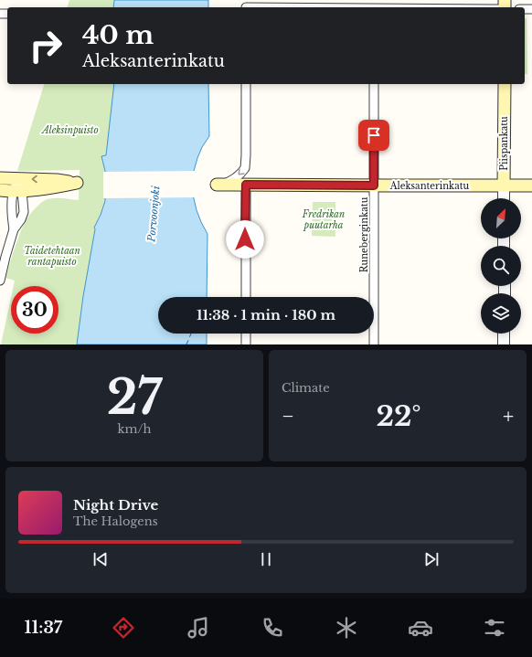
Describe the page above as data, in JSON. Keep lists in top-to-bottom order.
{
  "streets": {
    "main road": ["Piispankatu", "Aleksanterinkatu"],
    "street": ["Runeberginkatu"]
  },
  "crossings": [
    ["Piispankatu", "Aleksanterinkatu"],
    ["Aleksanterinkatu", "Runeberginkatu"]
  ],
  "water": ["Porvoonjoki"],
  "parks": ["Aleksinpuisto", "Fredrikan puutarha", "Taidetehtaan rantapuisto"],
  "north": "top right",
  "page": {
    "turn": ["40 m", "Aleksanterinkatu"],
    "limit": "30",
    "trip": "11:38 · 1 min · 180 m",
    "tile": [
      ["27", "km/h"],
      "Climate"
    ],
    "heat": ["−", "22°", "+"],
    "song": ["Night Drive", "The Halogens"],
    "tabs": "11:37"
  }
}
